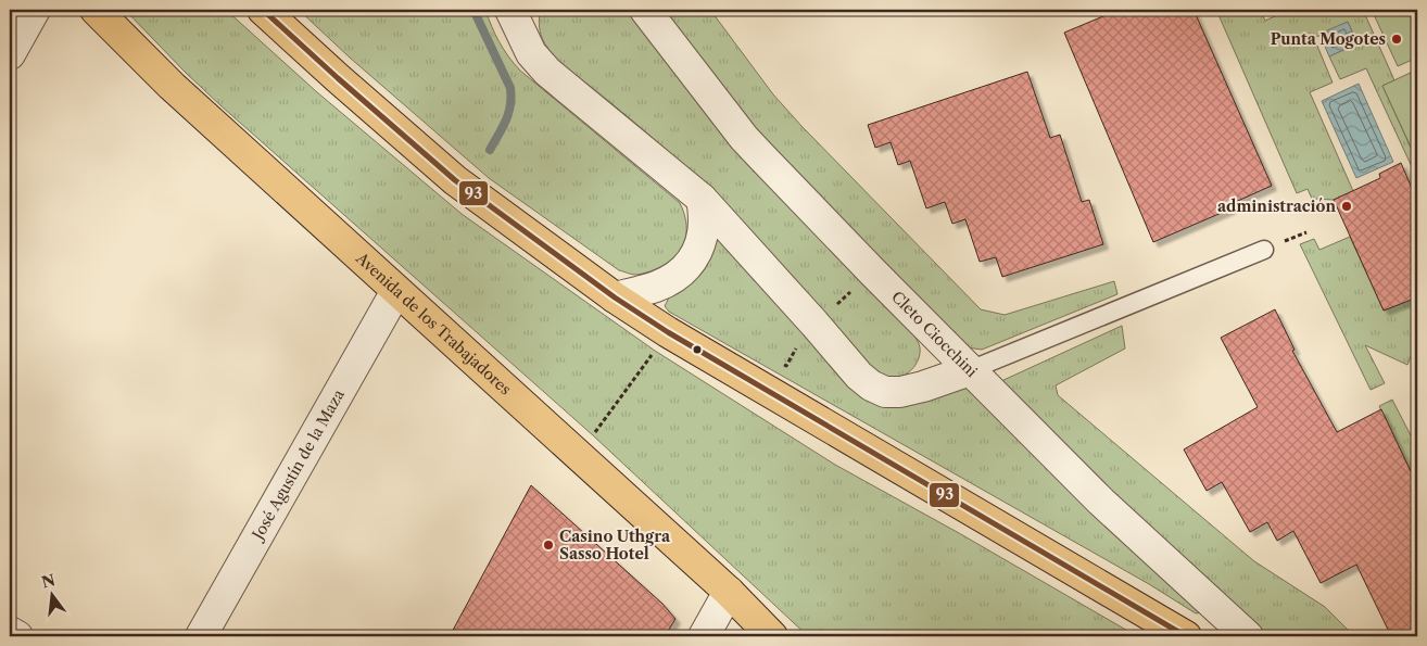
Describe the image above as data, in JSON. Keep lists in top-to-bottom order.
{
  "streets": {
    "main road": ["Avenida de los Trabajadores"],
    "street": ["Cleto Ciocchini", "José Agustín de la Maza"]
  },
  "crossings": [
    ["Avenida de los Trabajadores", "José Agustín de la Maza"]
  ],
  "places": ["Punta Mogotes", "administración", "Casino Uthgra Sasso Hotel"],
  "lines": ["transit line 93"],
  "north": "top"
}
